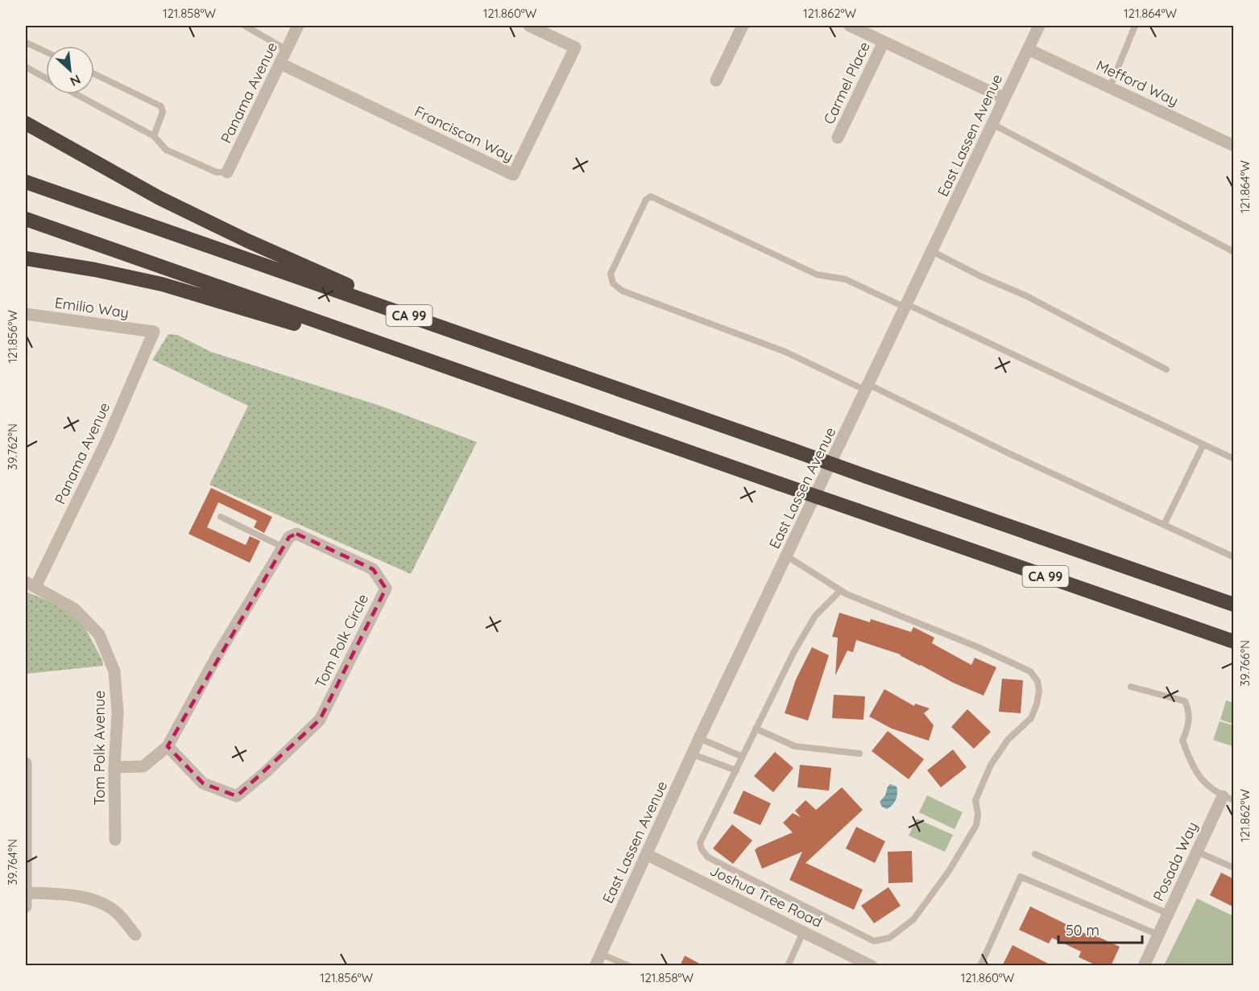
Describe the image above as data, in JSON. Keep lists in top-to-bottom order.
{
  "streets": {
    "highway": ["CA 99"],
    "street": [
      "Carmel Place",
      "Mefford Way",
      "Panama Avenue",
      "Franciscan Way",
      "East Lassen Avenue",
      "Emilio Way",
      "Tom Polk Circle",
      "Tom Polk Avenue",
      "Posada Way",
      "Joshua Tree Road"
    ]
  },
  "crossings": [
    ["Mefford Way", "East Lassen Avenue"],
    ["Panama Avenue", "Franciscan Way"],
    ["Panama Avenue", "Emilio Way"],
    ["Panama Avenue", "Tom Polk Avenue"],
    ["East Lassen Avenue", "Joshua Tree Road"],
    ["Tom Polk Circle", "Tom Polk Avenue"]
  ],
  "scale_bar": "50 m",
  "north": "bottom right",
  "coordinates": [
    "121.858°W",
    "121.860°W",
    "121.862°W",
    "121.864°W",
    "121.856°W",
    "39.762°N",
    "39.766°N",
    "39.764°N"
  ]
}
